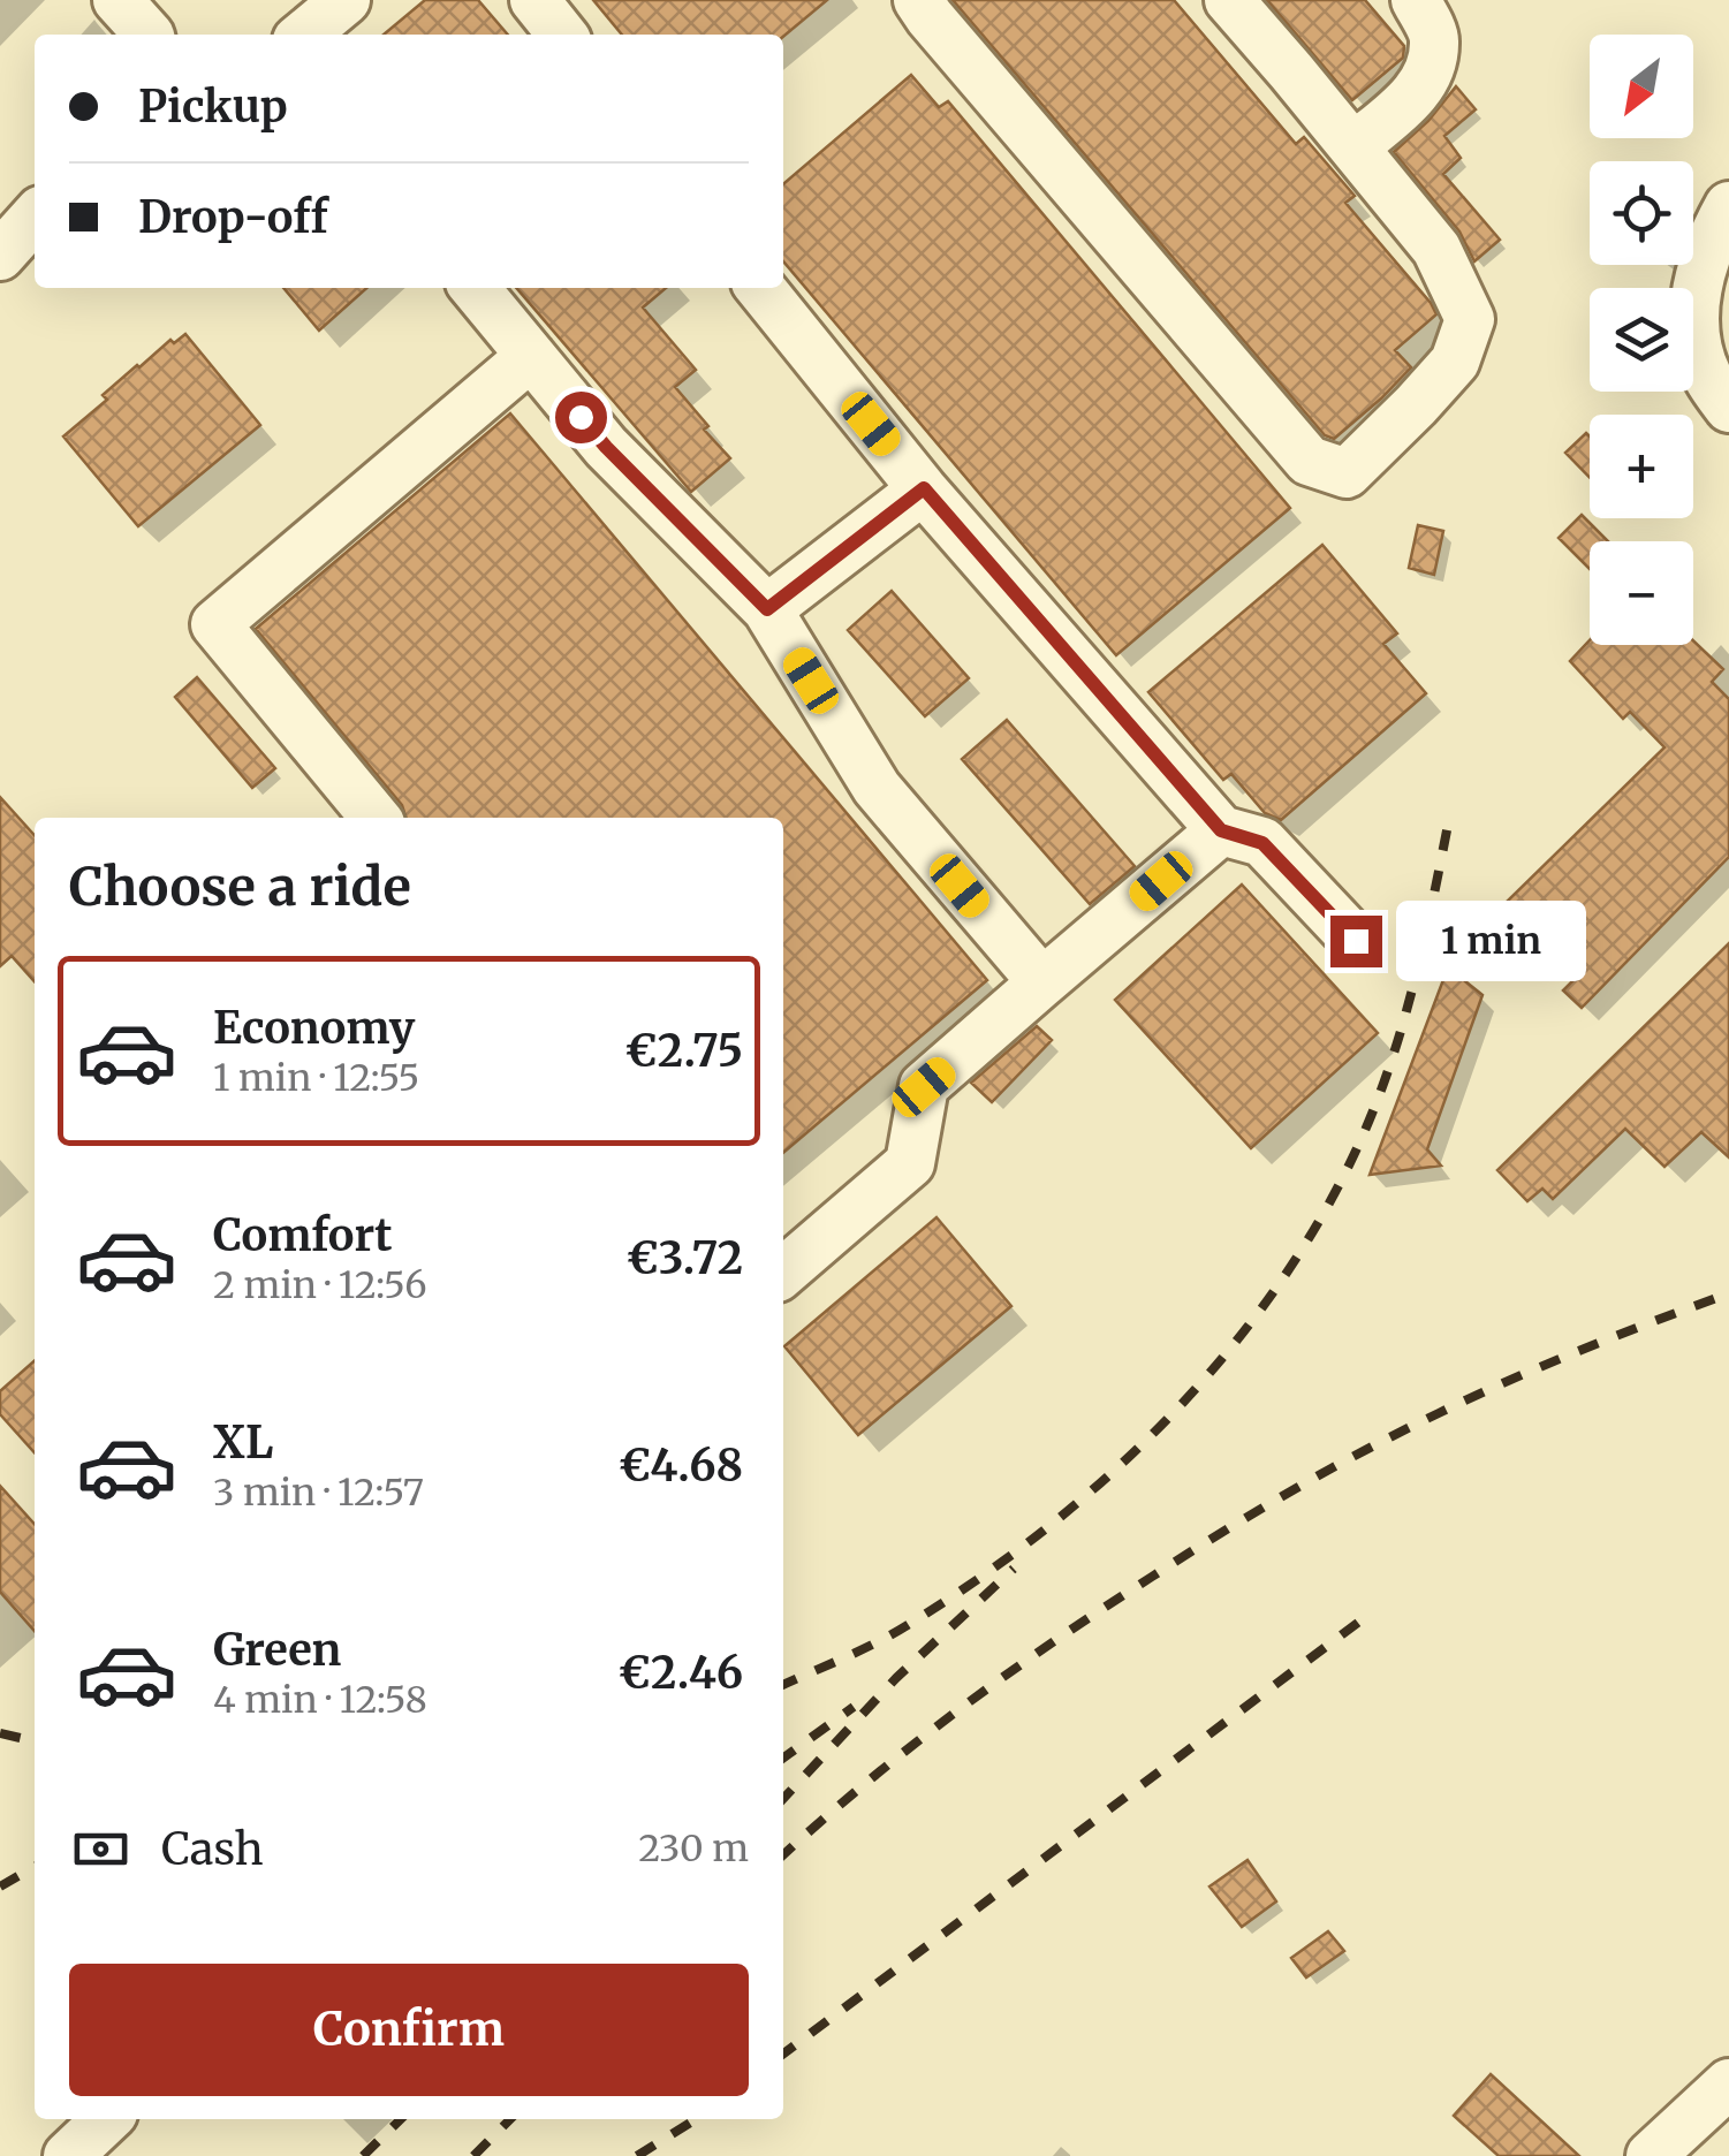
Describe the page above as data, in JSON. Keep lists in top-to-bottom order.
{
  "north": "bottom left",
  "page": {
    "map_buttons": ["+", "−"],
    "banner": ["Pickup", "Drop-off"],
    "heading": "Choose a ride",
    "bubble": "1 min",
    "list": [
      {
        "name": "Economy",
        "note": "1 min · 12:55",
        "value": "€2.75"
      },
      {
        "name": "Comfort",
        "note": "2 min · 12:56",
        "value": "€3.72"
      },
      {
        "name": "XL",
        "note": "3 min · 12:57",
        "value": "€4.68"
      },
      {
        "name": "Green",
        "note": "4 min · 12:58",
        "value": "€2.46"
      }
    ],
    "pay": ["Cash", "230 m"],
    "buttons": "Confirm"
  }
}
